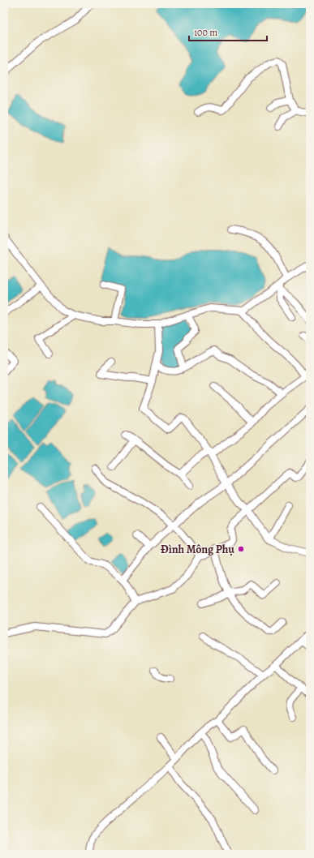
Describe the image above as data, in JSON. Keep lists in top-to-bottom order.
{
  "places": ["Đình Mông Phụ"],
  "scale_bar": "100 m"
}
